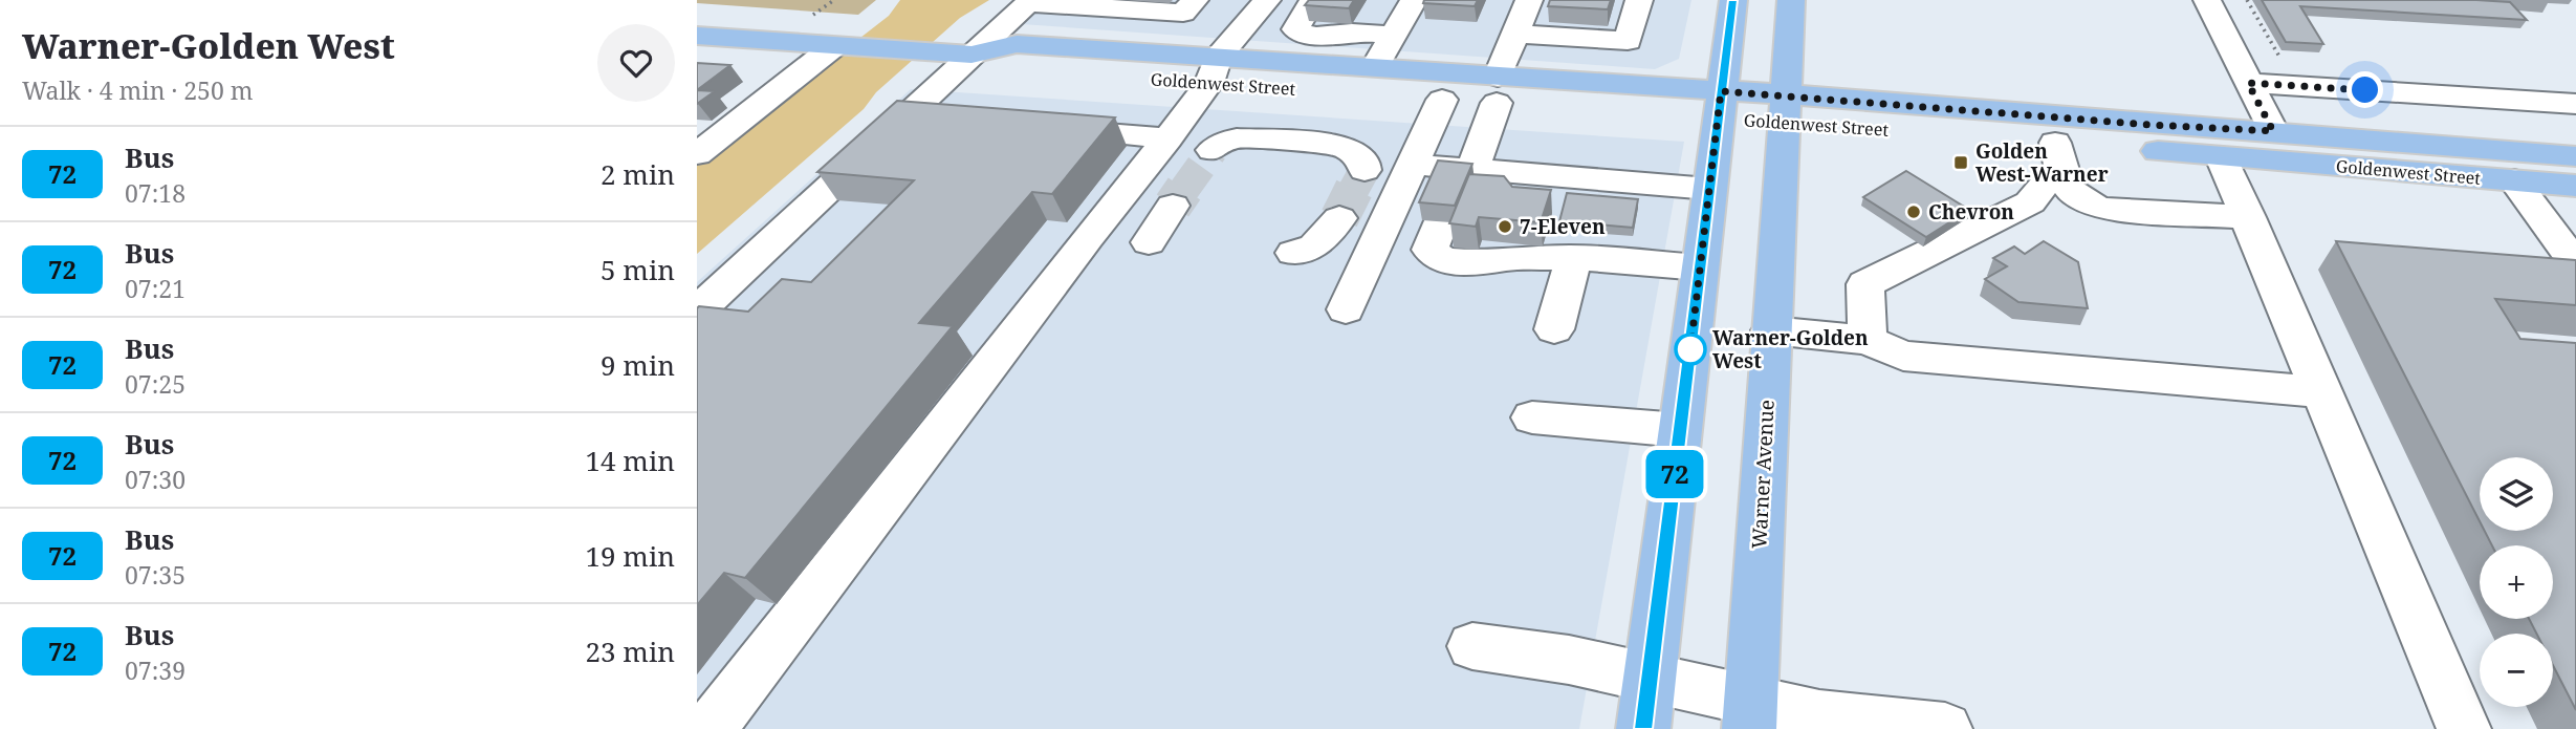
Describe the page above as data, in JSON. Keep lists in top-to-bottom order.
{
  "streets": {
    "main road": ["Goldenwest Street", "Warner Avenue"]
  },
  "crossings": [
    ["Goldenwest Street", "Warner Avenue"]
  ],
  "places": {
    "transit": ["Golden West-Warner"],
    "other": ["Chevron", "7-Eleven", "Warner-Golden West"]
  },
  "lines": ["bus line 72"],
  "page": {
    "heading": ["Warner-Golden West", "Walk · 4 min · 250 m"],
    "on_map": "72",
    "list": [
      {
        "mark": "72",
        "name": "Bus",
        "note": "07:18",
        "value": "2 min"
      },
      {
        "mark": "72",
        "name": "Bus",
        "note": "07:21",
        "value": "5 min"
      },
      {
        "mark": "72",
        "name": "Bus",
        "note": "07:25",
        "value": "9 min"
      },
      {
        "mark": "72",
        "name": "Bus",
        "note": "07:30",
        "value": "14 min"
      },
      {
        "mark": "72",
        "name": "Bus",
        "note": "07:35",
        "value": "19 min"
      },
      {
        "mark": "72",
        "name": "Bus",
        "note": "07:39",
        "value": "23 min"
      }
    ],
    "map_buttons": ["+", "−"]
  }
}
